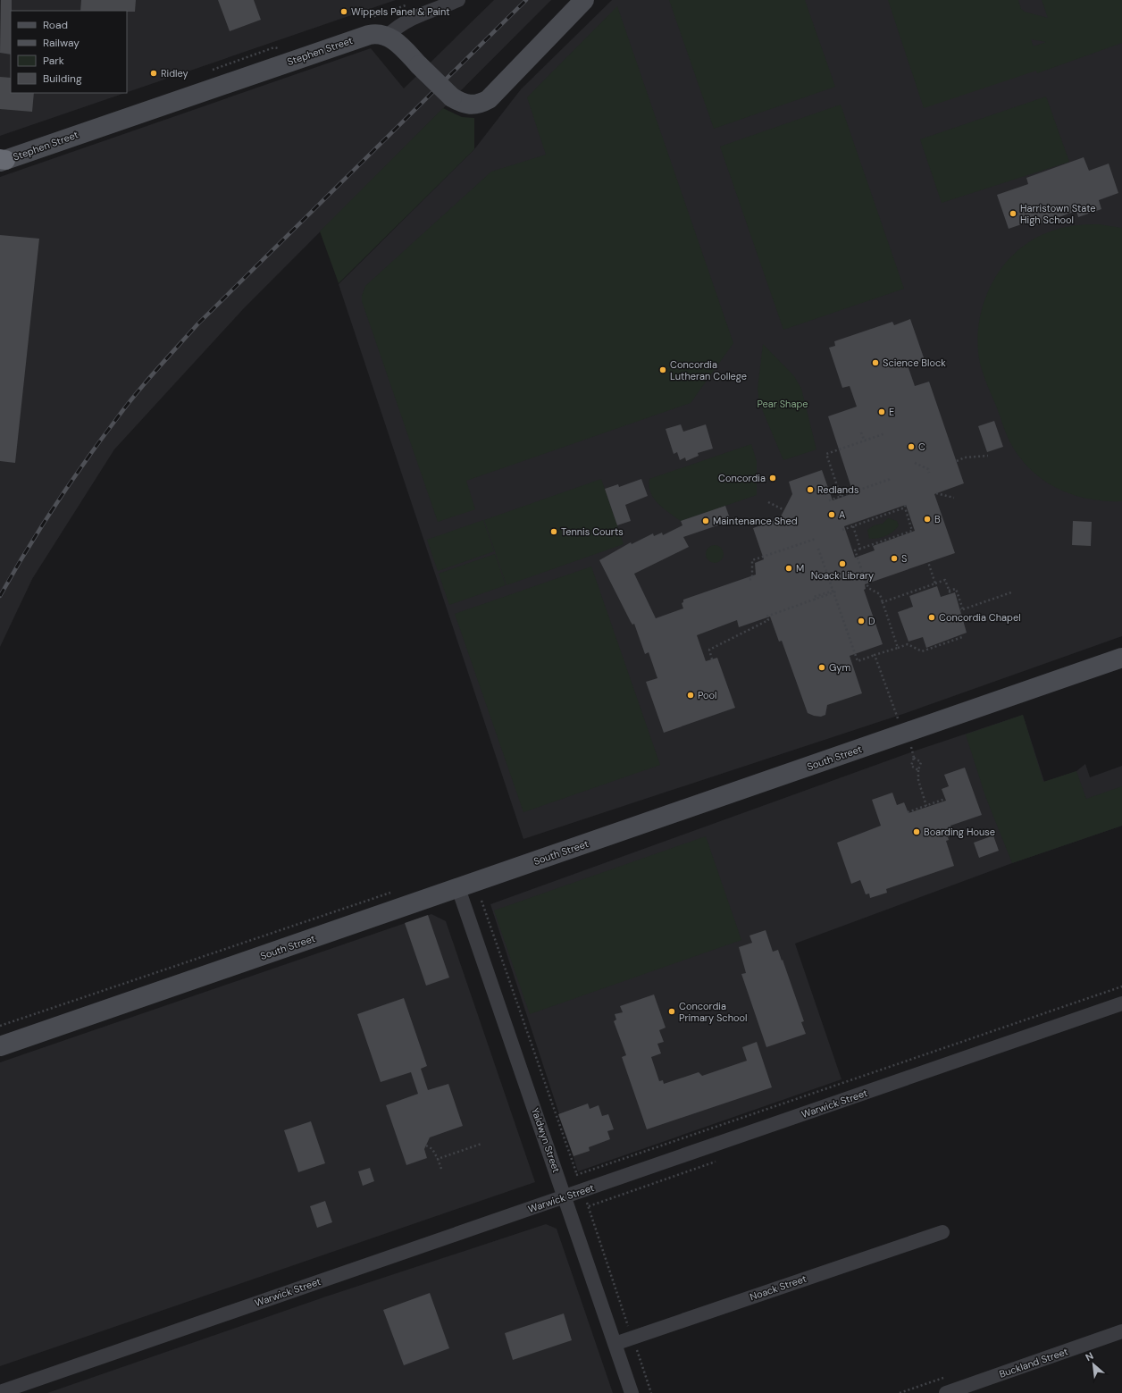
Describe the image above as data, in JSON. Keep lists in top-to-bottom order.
{
  "streets": {
    "street": [
      "Stephen Street",
      "South Street",
      "Warwick Street",
      "Yaldwyn Street",
      "Noack Street",
      "Buckland Street"
    ]
  },
  "crossings": [
    ["South Street", "Yaldwyn Street"],
    ["Warwick Street", "Yaldwyn Street"],
    ["Yaldwyn Street", "Noack Street"]
  ],
  "parks": ["Pear Shape"],
  "places": [
    "Wippels Panel & Paint",
    "Ridley",
    "Harristown State High School",
    "Science Block",
    "Concordia Lutheran College",
    "E",
    "C",
    "Concordia",
    "Redlands",
    "A",
    "B",
    "Maintenance Shed",
    "Tennis Courts",
    "S",
    "Noack Library",
    "M",
    "Concordia Chapel",
    "D",
    "Gym",
    "Pool",
    "Boarding House",
    "Concordia Primary School"
  ],
  "legend": [
    "Road",
    "Railway",
    "Park",
    "Building"
  ],
  "north": "top left"
}
